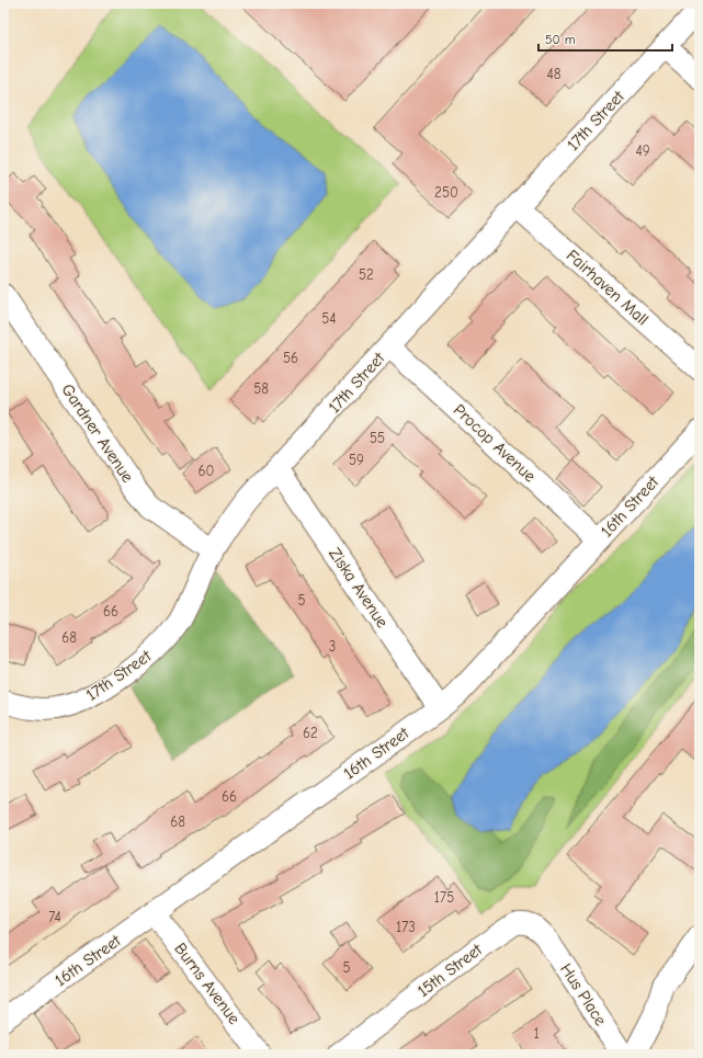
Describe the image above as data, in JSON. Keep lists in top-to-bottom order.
{
  "streets": {
    "street": [
      "17th Street",
      "Fairhaven Mall",
      "Gardner Avenue",
      "Procop Avenue",
      "16th Street",
      "Ziska Avenue",
      "15th Street",
      "Burns Avenue",
      "Hus Place"
    ]
  },
  "crossings": [
    ["17th Street", "Fairhaven Mall"],
    ["17th Street", "Gardner Avenue"],
    ["17th Street", "Procop Avenue"],
    ["17th Street", "Ziska Avenue"],
    ["Procop Avenue", "16th Street"],
    ["16th Street", "Ziska Avenue"],
    ["16th Street", "Burns Avenue"],
    ["15th Street", "Hus Place"]
  ],
  "house_numbers": [
    "48",
    "49",
    "250",
    "52",
    "54",
    "56",
    "58",
    "55",
    "59",
    "60",
    "5",
    "66",
    "68",
    "3",
    "62",
    "66",
    "68",
    "175",
    "74",
    "173",
    "5",
    "1"
  ],
  "scale_bar": "50 m"
}
